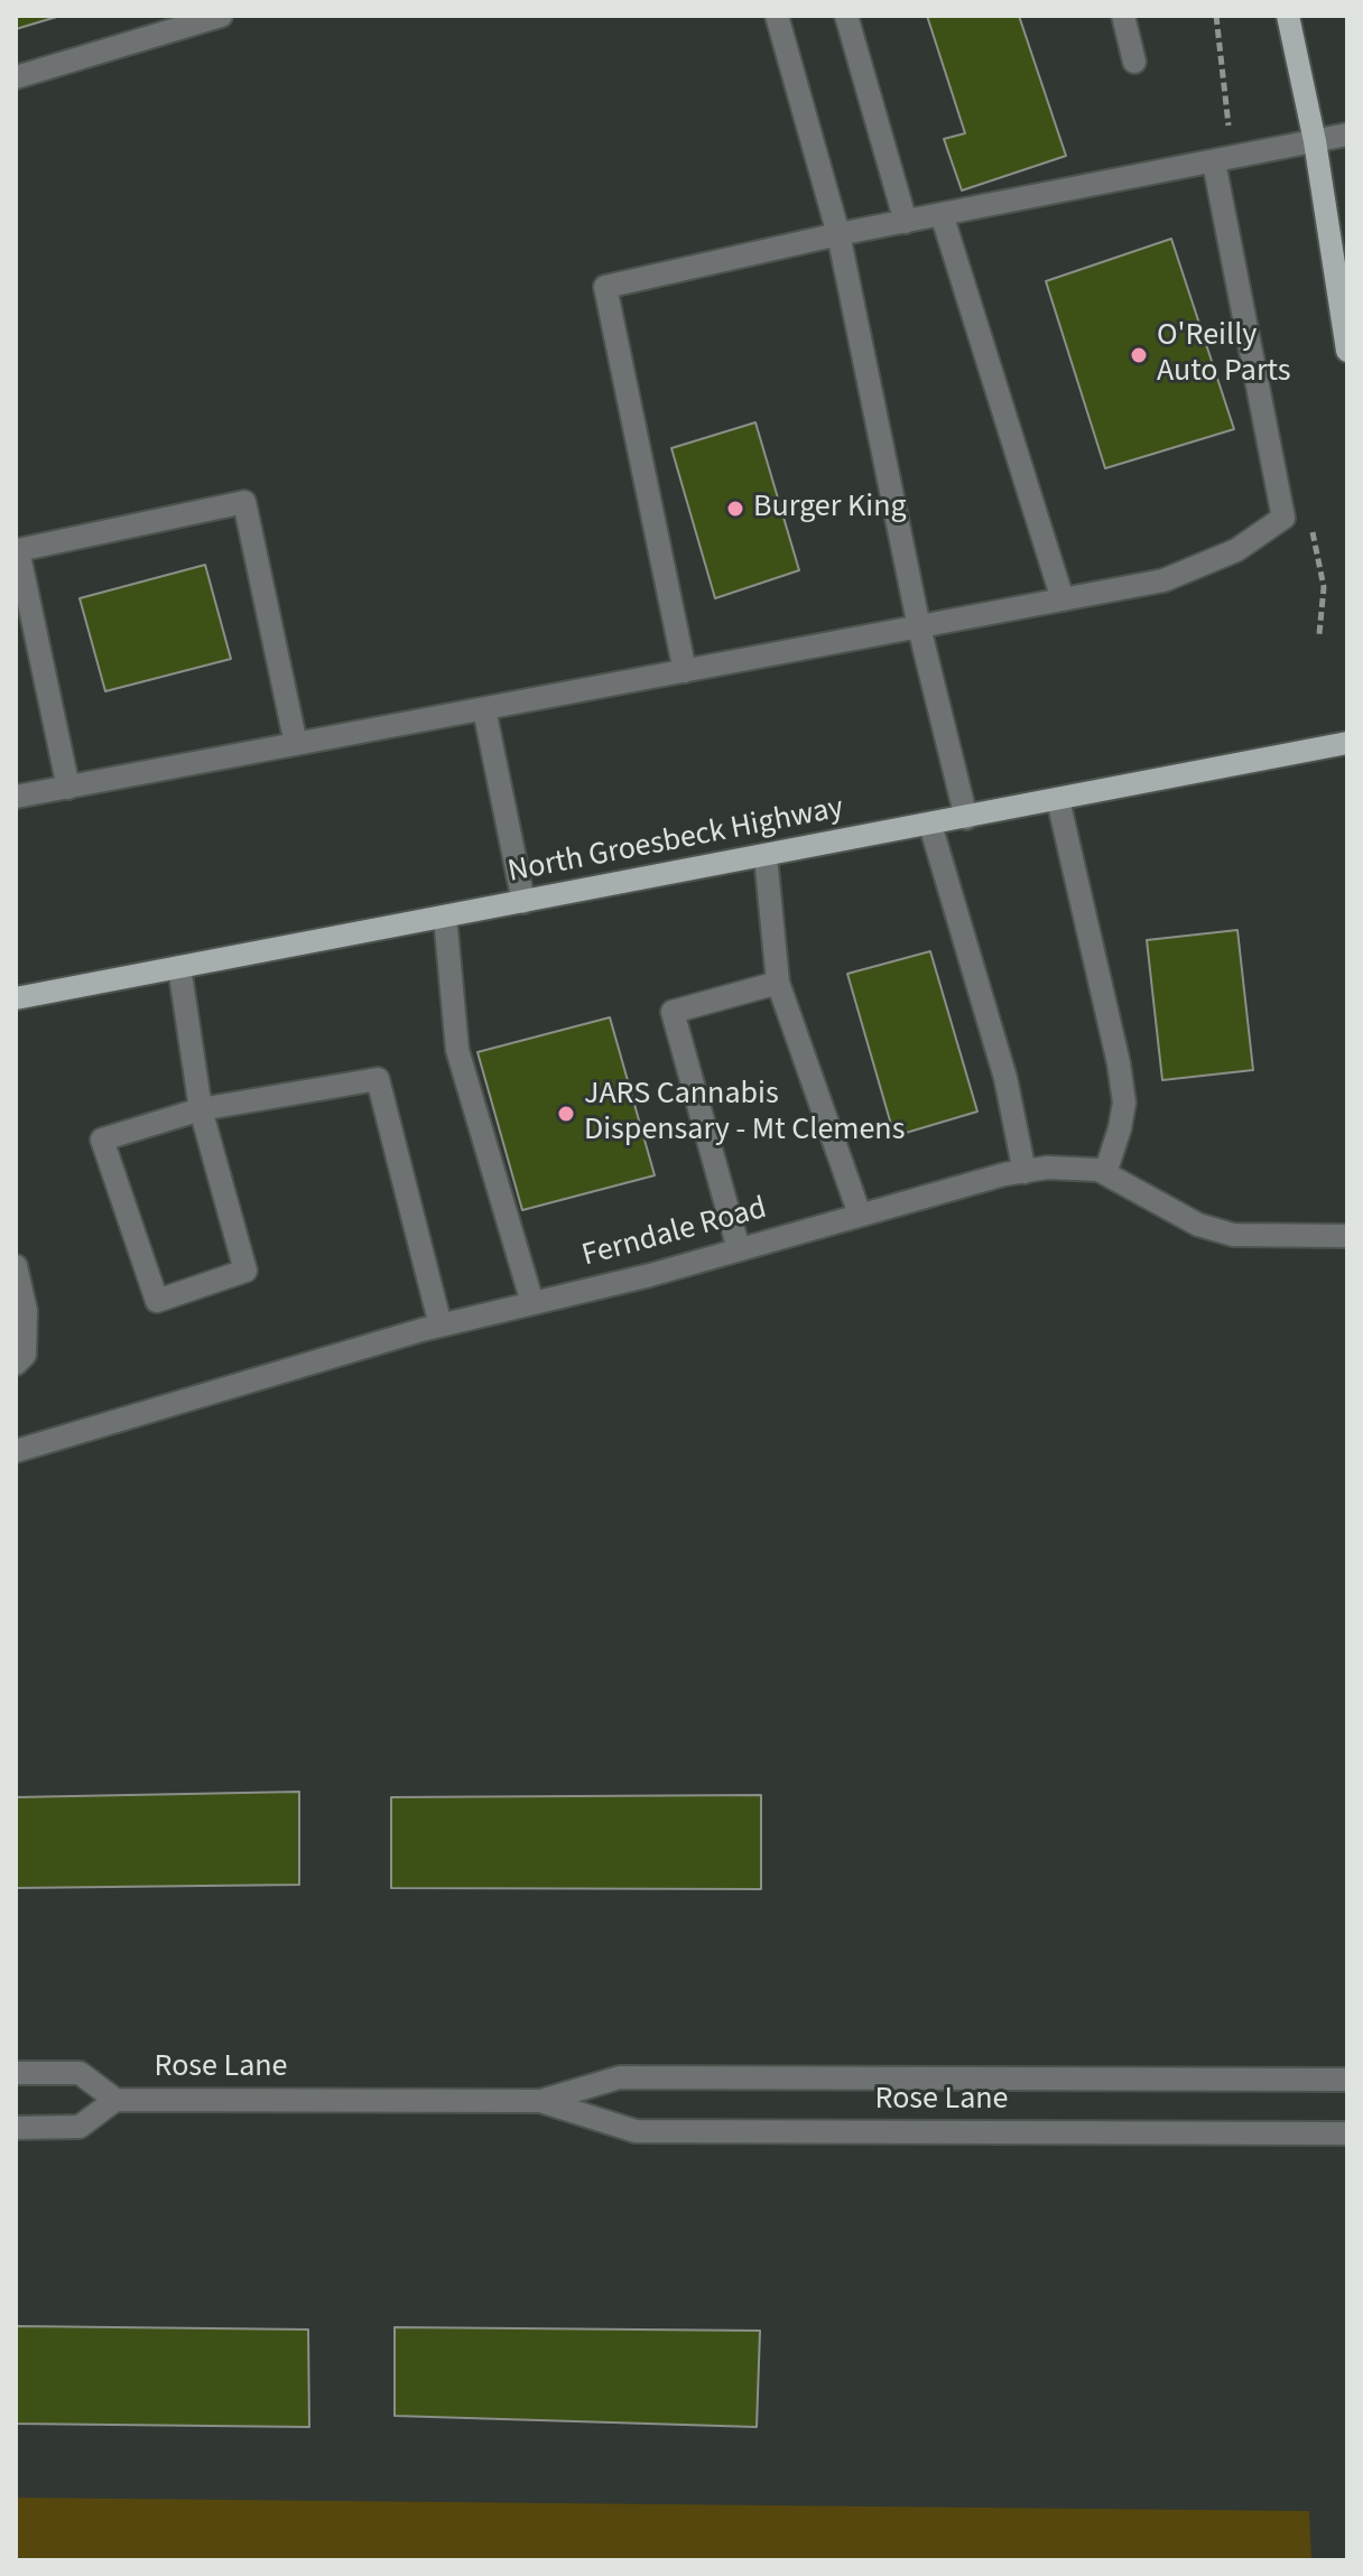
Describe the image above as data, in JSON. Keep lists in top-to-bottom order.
{
  "streets": {
    "main road": ["North Groesbeck Highway"],
    "street": ["Ferndale Road", "Rose Lane"]
  },
  "places": ["O'Reilly Auto Parts", "Burger King", "JARS Cannabis Dispensary - Mt Clemens"]
}
